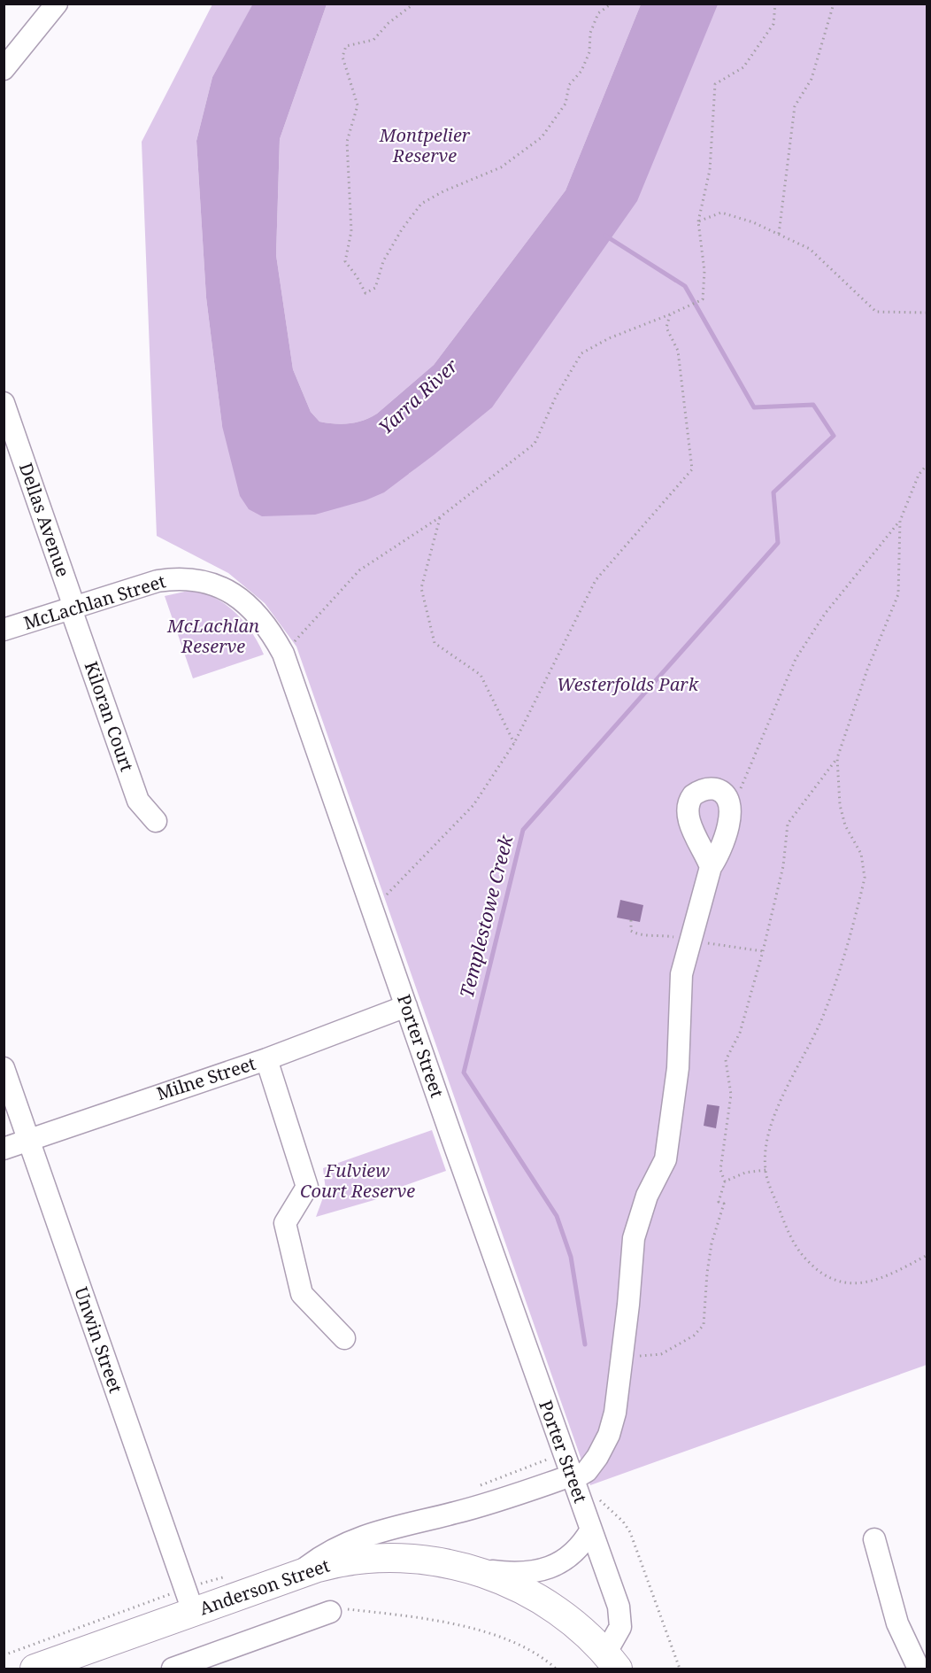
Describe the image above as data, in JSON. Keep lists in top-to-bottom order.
{
  "streets": {
    "main road": ["Anderson Street"],
    "street": [
      "Dellas Avenue",
      "McLachlan Street",
      "Kiloran Court",
      "Porter Street",
      "Milne Street",
      "Unwin Street"
    ]
  },
  "crossings": [
    ["Dellas Avenue", "McLachlan Street"],
    ["Dellas Avenue", "Kiloran Court"],
    ["McLachlan Street", "Kiloran Court"],
    ["McLachlan Street", "Porter Street"],
    ["Porter Street", "Milne Street"],
    ["Porter Street", "Anderson Street"],
    ["Milne Street", "Unwin Street"],
    ["Unwin Street", "Anderson Street"]
  ],
  "water": ["Yarra River", "Templestowe Creek"],
  "parks": [
    "Montpelier Reserve",
    "McLachlan Reserve",
    "Westerfolds Park",
    "Fulview Court Reserve"
  ]
}
